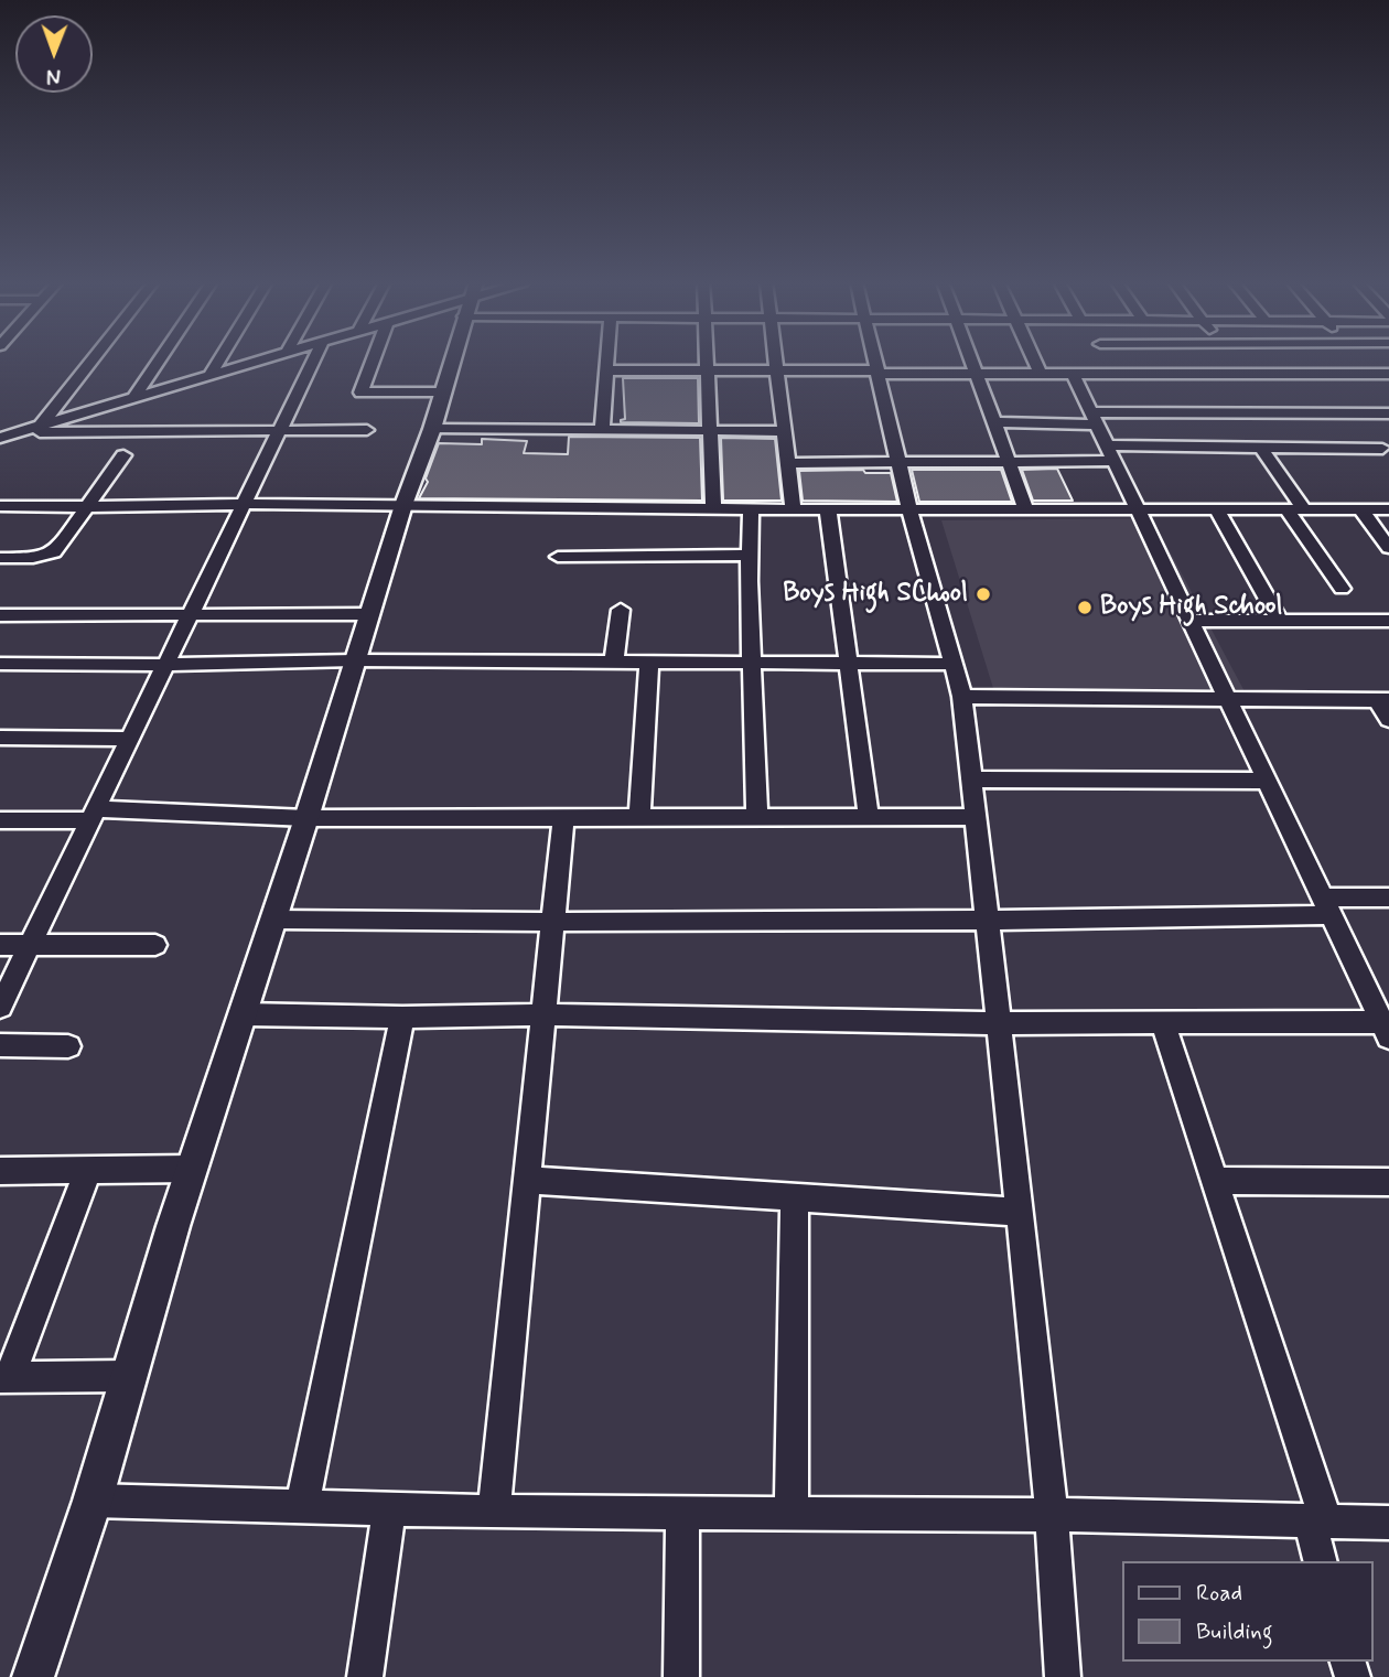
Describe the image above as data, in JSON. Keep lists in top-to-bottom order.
{
  "places": ["Boys High SChool", "Boys High School"],
  "legend": ["Road", "Building"],
  "north": "bottom"
}
